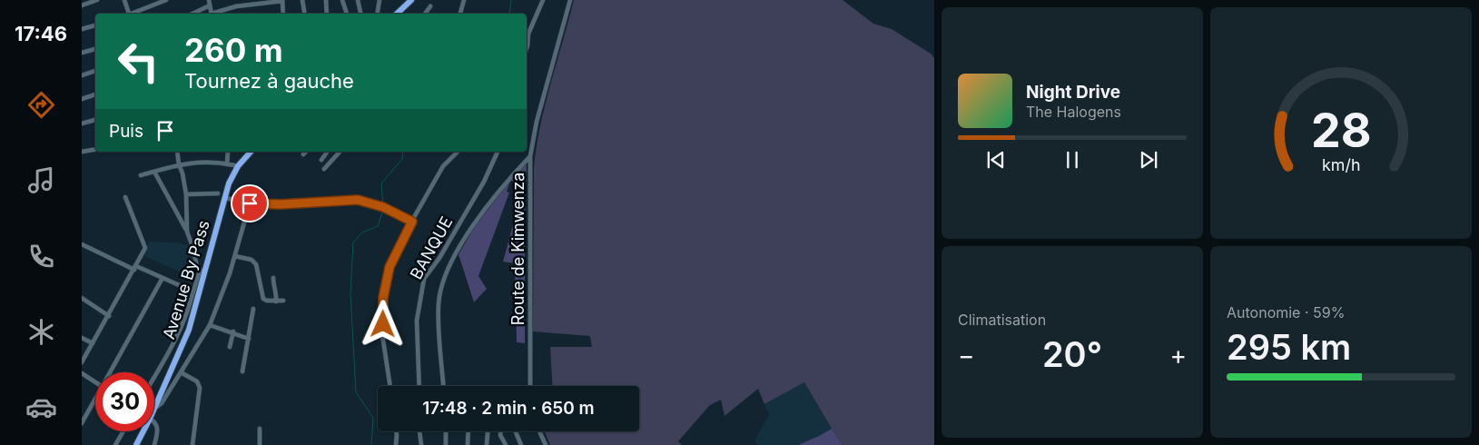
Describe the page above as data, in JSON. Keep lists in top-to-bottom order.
{
  "streets": {
    "highway": ["Avenue By Pass"],
    "street": ["BANQUE", "Route de Kimwenza"]
  },
  "page": {
    "tabs": "17:46",
    "turn": ["260 m", "Tournez à gauche"],
    "song": ["Night Drive", "The Halogens"],
    "then": "Puis",
    "tile": [
      "Climatisation",
      ["Autonomie · 59%", "295 km"]
    ],
    "heat": ["−", "20°", "+"],
    "limit": "30",
    "trip": "17:48 · 2 min · 650 m",
    "gauge": ["28", "km/h"]
  }
}
